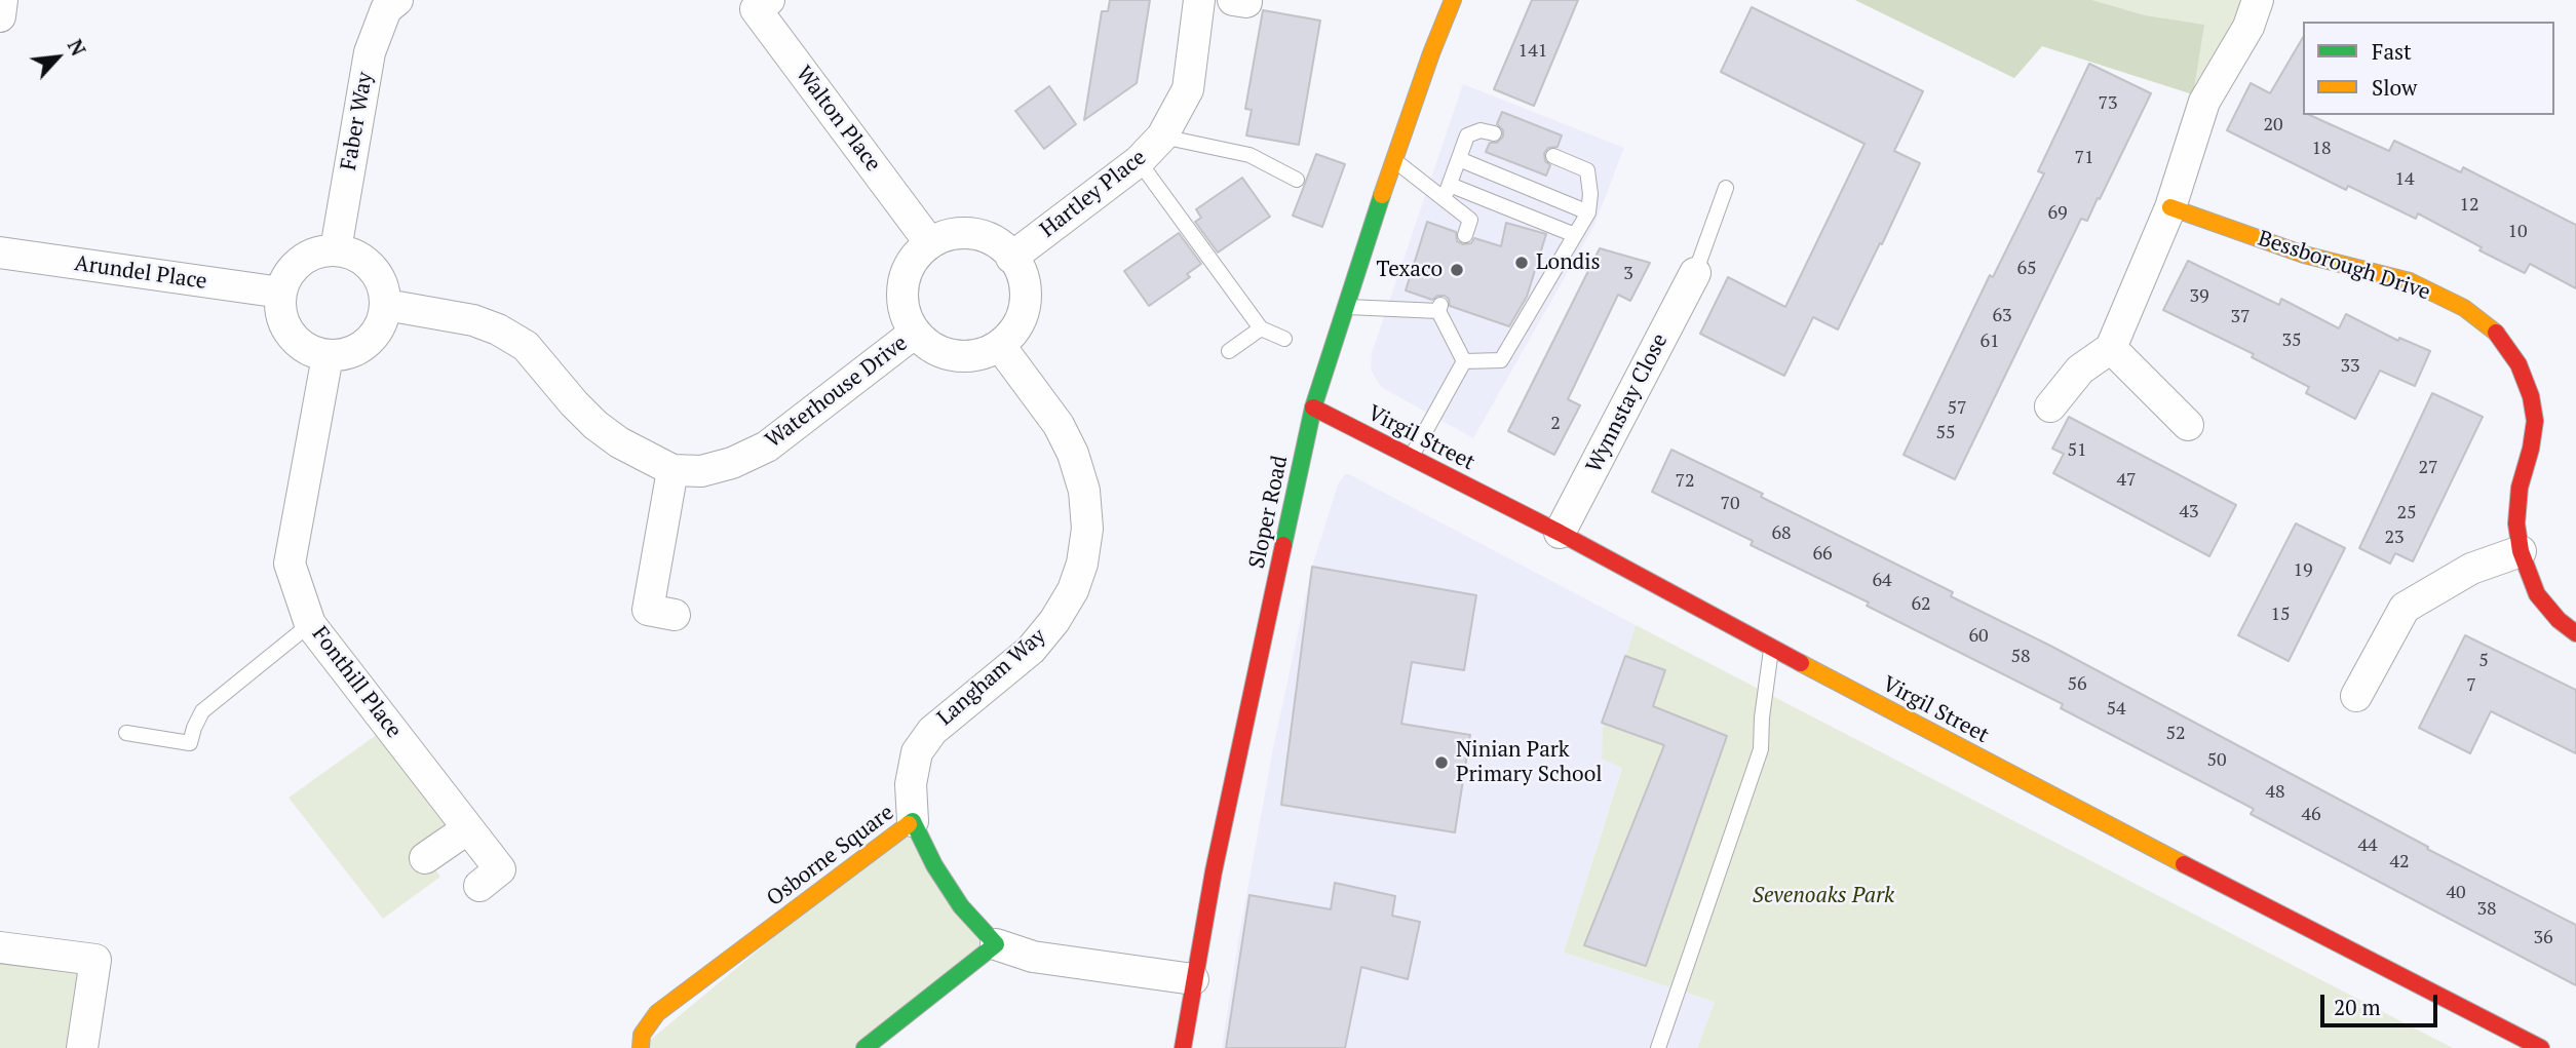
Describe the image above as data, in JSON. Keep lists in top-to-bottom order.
{
  "streets": {
    "street": [
      "Walton Place",
      "Faber Way",
      "Hartley Place",
      "Bessborough Drive",
      "Arundel Place",
      "Waterhouse Drive",
      "Wynnstay Close",
      "Virgil Street",
      "Sloper Road",
      "Langham Way",
      "Fonthill Place",
      "Osborne Square"
    ]
  },
  "crossings": [
    ["Walton Place", "Hartley Place"],
    ["Walton Place", "Waterhouse Drive"],
    ["Walton Place", "Langham Way"],
    ["Faber Way", "Arundel Place"],
    ["Faber Way", "Waterhouse Drive"],
    ["Faber Way", "Fonthill Place"],
    ["Hartley Place", "Waterhouse Drive"],
    ["Hartley Place", "Langham Way"],
    ["Arundel Place", "Waterhouse Drive"],
    ["Arundel Place", "Fonthill Place"],
    ["Waterhouse Drive", "Langham Way"],
    ["Waterhouse Drive", "Fonthill Place"],
    ["Wynnstay Close", "Virgil Street"],
    ["Virgil Street", "Sloper Road"],
    ["Langham Way", "Osborne Square"]
  ],
  "parks": ["Sevenoaks Park"],
  "places": ["Londis", "Texaco", "Ninian Park Primary School"],
  "house_numbers": [
    "141",
    "73",
    "20",
    "18",
    "71",
    "14",
    "12",
    "69",
    "10",
    "65",
    "3",
    "39",
    "63",
    "37",
    "35",
    "61",
    "33",
    "57",
    "2",
    "55",
    "51",
    "27",
    "47",
    "72",
    "70",
    "43",
    "25",
    "68",
    "23",
    "66",
    "19",
    "64",
    "62",
    "15",
    "60",
    "58",
    "5",
    "56",
    "7",
    "54",
    "52",
    "50",
    "48",
    "46",
    "44",
    "42",
    "40",
    "38",
    "36"
  ],
  "legend": ["Fast", "Slow"],
  "scale_bar": "20 m",
  "north": "top right"
}
